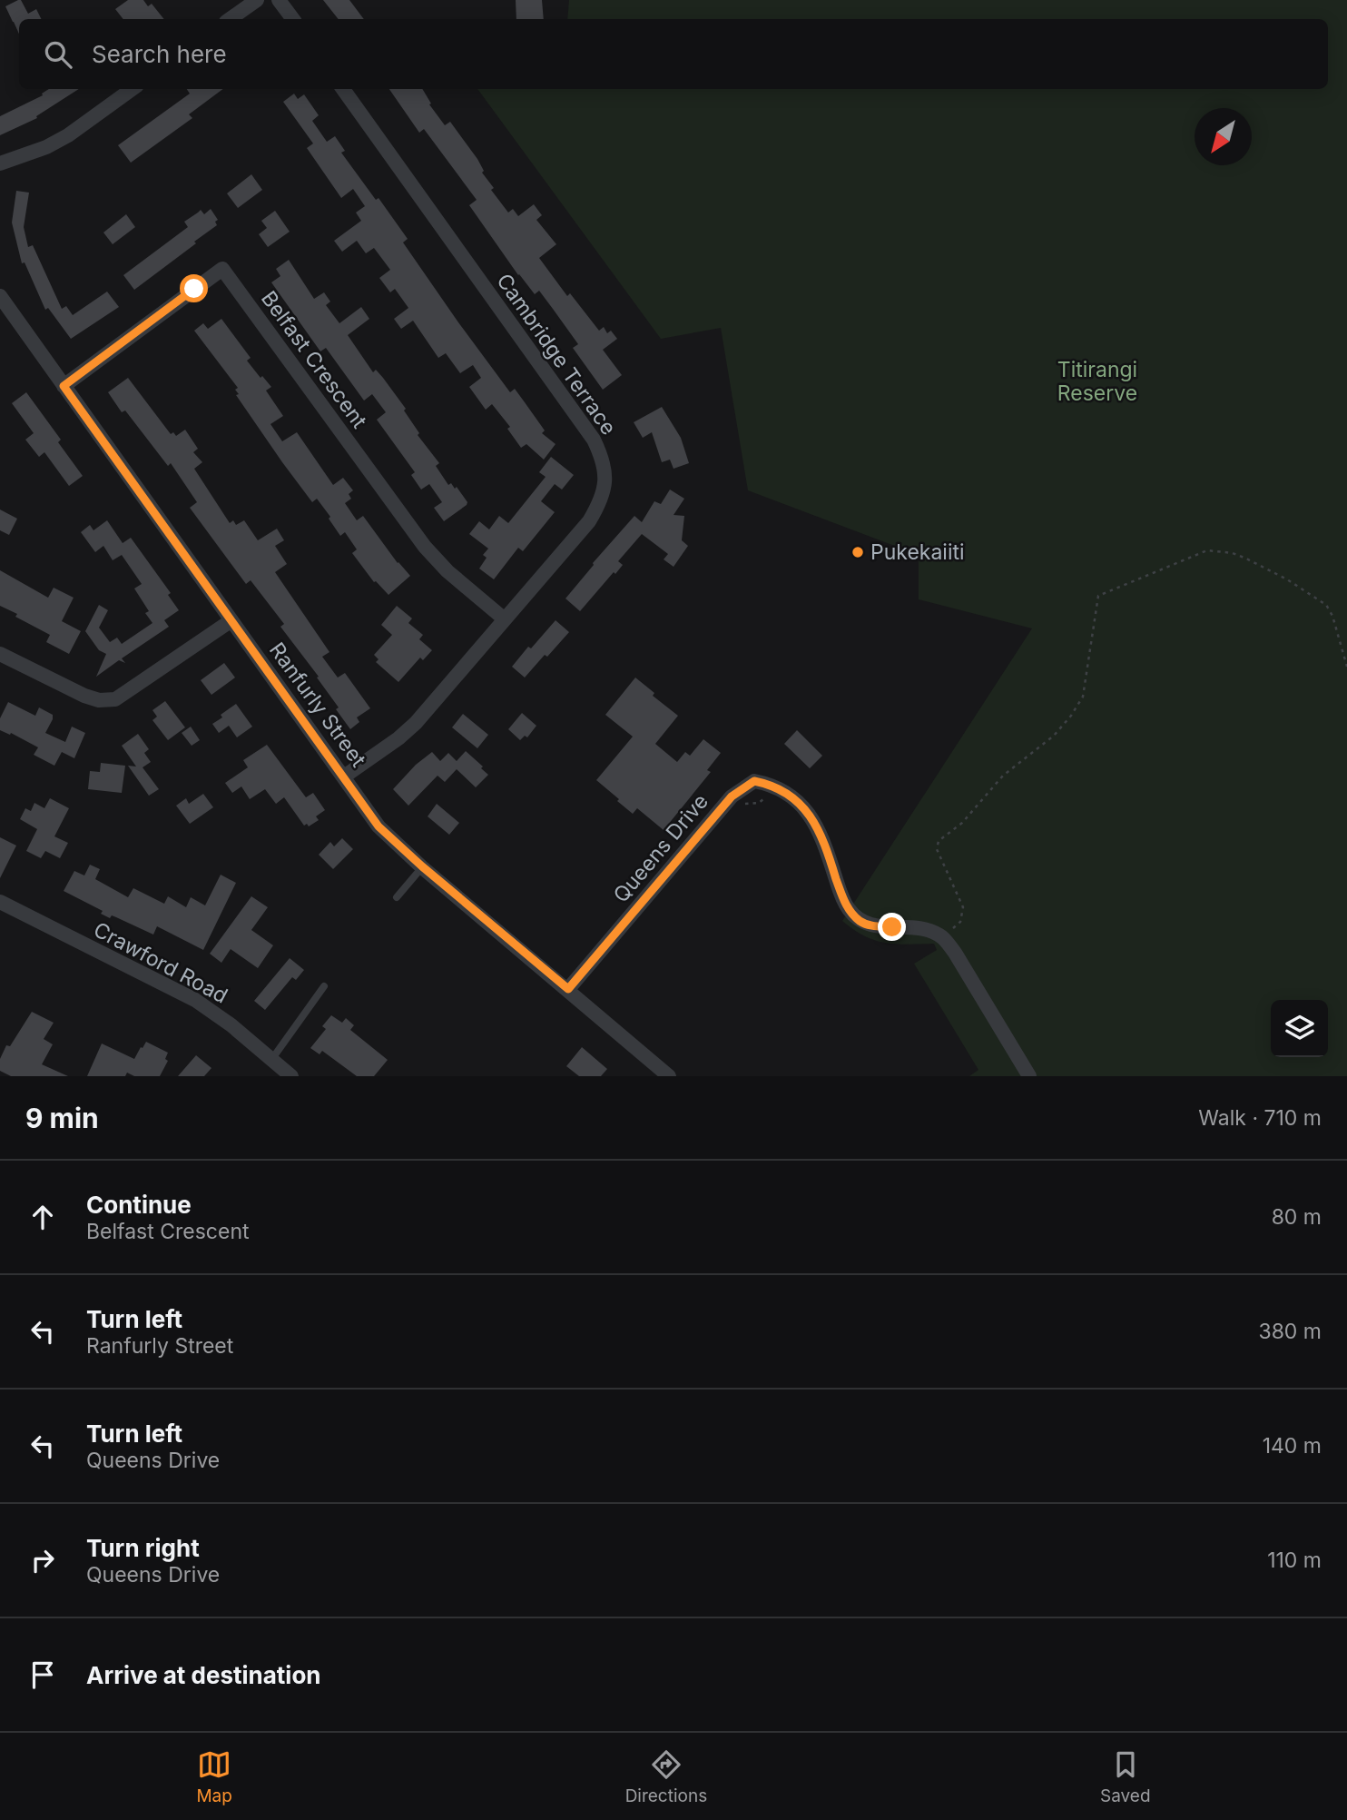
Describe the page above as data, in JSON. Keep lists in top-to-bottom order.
{
  "streets": {
    "street": [
      "Cambridge Terrace",
      "Belfast Crescent",
      "Ranfurly Street",
      "Queens Drive",
      "Crawford Road"
    ]
  },
  "crossings": [
    ["Cambridge Terrace", "Belfast Crescent"],
    ["Cambridge Terrace", "Ranfurly Street"],
    ["Belfast Crescent", "Ranfurly Street"],
    ["Ranfurly Street", "Queens Drive"]
  ],
  "parks": ["Titirangi Reserve"],
  "places": ["Pukekaiiti"],
  "north": "bottom left",
  "page": {
    "search": "Search here",
    "heading": ["9 min", "Walk · 710 m"],
    "list": [
      ["Continue", "Belfast Crescent", "80 m"],
      ["Turn left", "Ranfurly Street", "380 m"],
      ["Turn left", "Queens Drive", "140 m"],
      ["Turn right", "Queens Drive", "110 m"],
      "Arrive at destination"
    ],
    "nav": ["Map", "Directions", "Saved"]
  }
}
